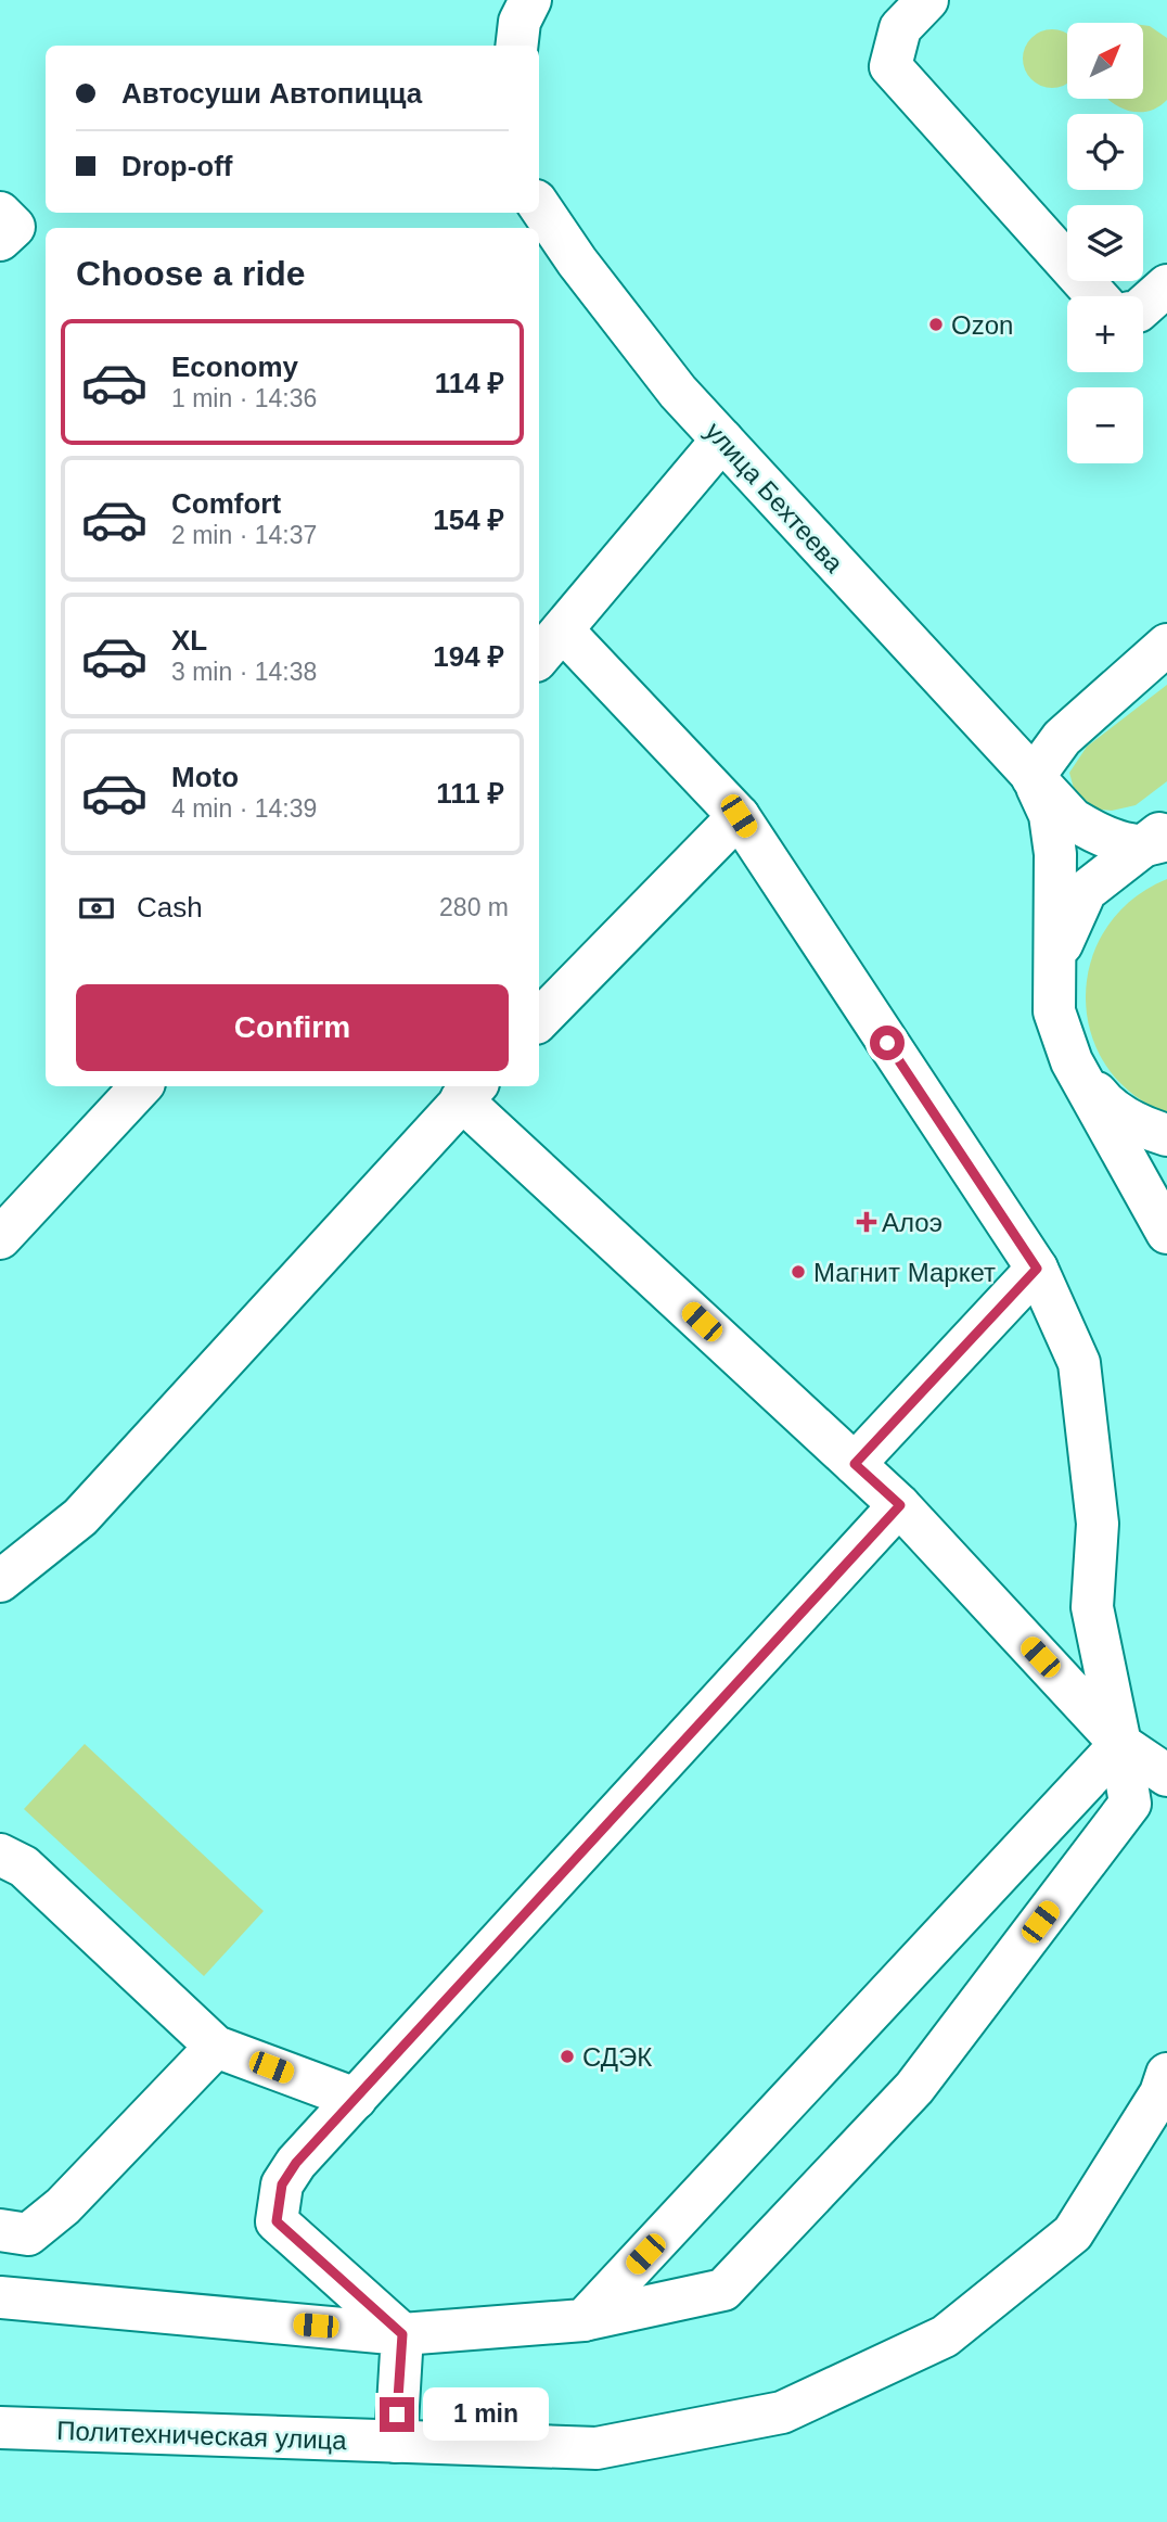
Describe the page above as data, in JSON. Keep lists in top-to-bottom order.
{
  "streets": {
    "street": ["улица Бехтеева", "Политехническая улица"]
  },
  "places": {
    "other": ["Ozon", "Магнит Маркет", "СДЭК"],
    "health": ["Алоэ"]
  },
  "north": "top right",
  "page": {
    "map_buttons": ["+", "−"],
    "banner": ["Автосуши Автопицца", "Drop-off"],
    "heading": "Choose a ride",
    "list": [
      {
        "name": "Economy",
        "note": "1 min · 14:36",
        "value": "114 ₽"
      },
      {
        "name": "Comfort",
        "note": "2 min · 14:37",
        "value": "154 ₽"
      },
      {
        "name": "XL",
        "note": "3 min · 14:38",
        "value": "194 ₽"
      },
      {
        "name": "Moto",
        "note": "4 min · 14:39",
        "value": "111 ₽"
      }
    ],
    "pay": ["Cash", "280 m"],
    "buttons": "Confirm",
    "bubble": "1 min"
  }
}
